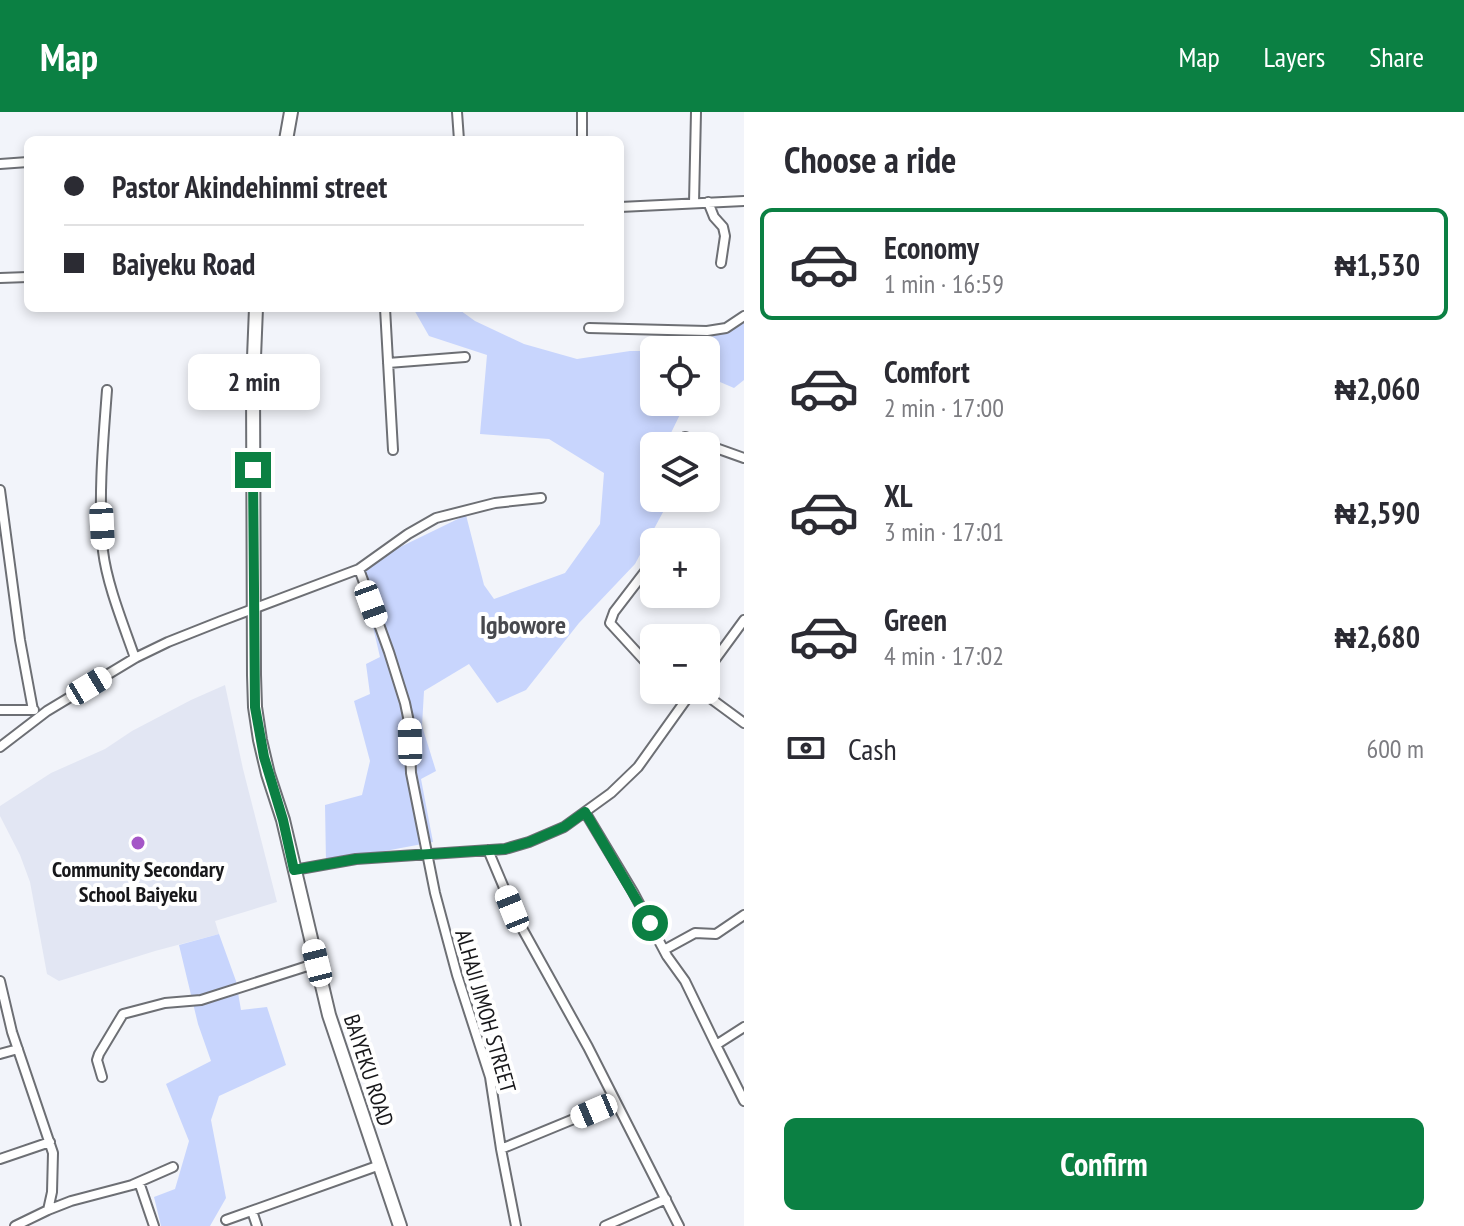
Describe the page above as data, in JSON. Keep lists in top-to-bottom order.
{
  "streets": {
    "main road": ["BAIYEKU ROAD"],
    "street": ["ALHAJI JIMOH STREET"]
  },
  "districts": ["Igbowore"],
  "places": ["Community Secondary School Baiyeku"],
  "page": {
    "header": "Map",
    "nav": ["Map", "Layers", "Share"],
    "heading": "Choose a ride",
    "banner": ["Pastor Akindehinmi street", "Baiyeku Road"],
    "list": [
      {
        "name": "Economy",
        "note": "1 min · 16:59",
        "value": "₦1,530"
      },
      {
        "name": "Comfort",
        "note": "2 min · 17:00",
        "value": "₦2,060"
      },
      {
        "name": "XL",
        "note": "3 min · 17:01",
        "value": "₦2,590"
      },
      {
        "name": "Green",
        "note": "4 min · 17:02",
        "value": "₦2,680"
      }
    ],
    "map_buttons": ["+", "−"],
    "bubble": "2 min",
    "pay": ["Cash", "600 m"],
    "buttons": "Confirm"
  }
}
